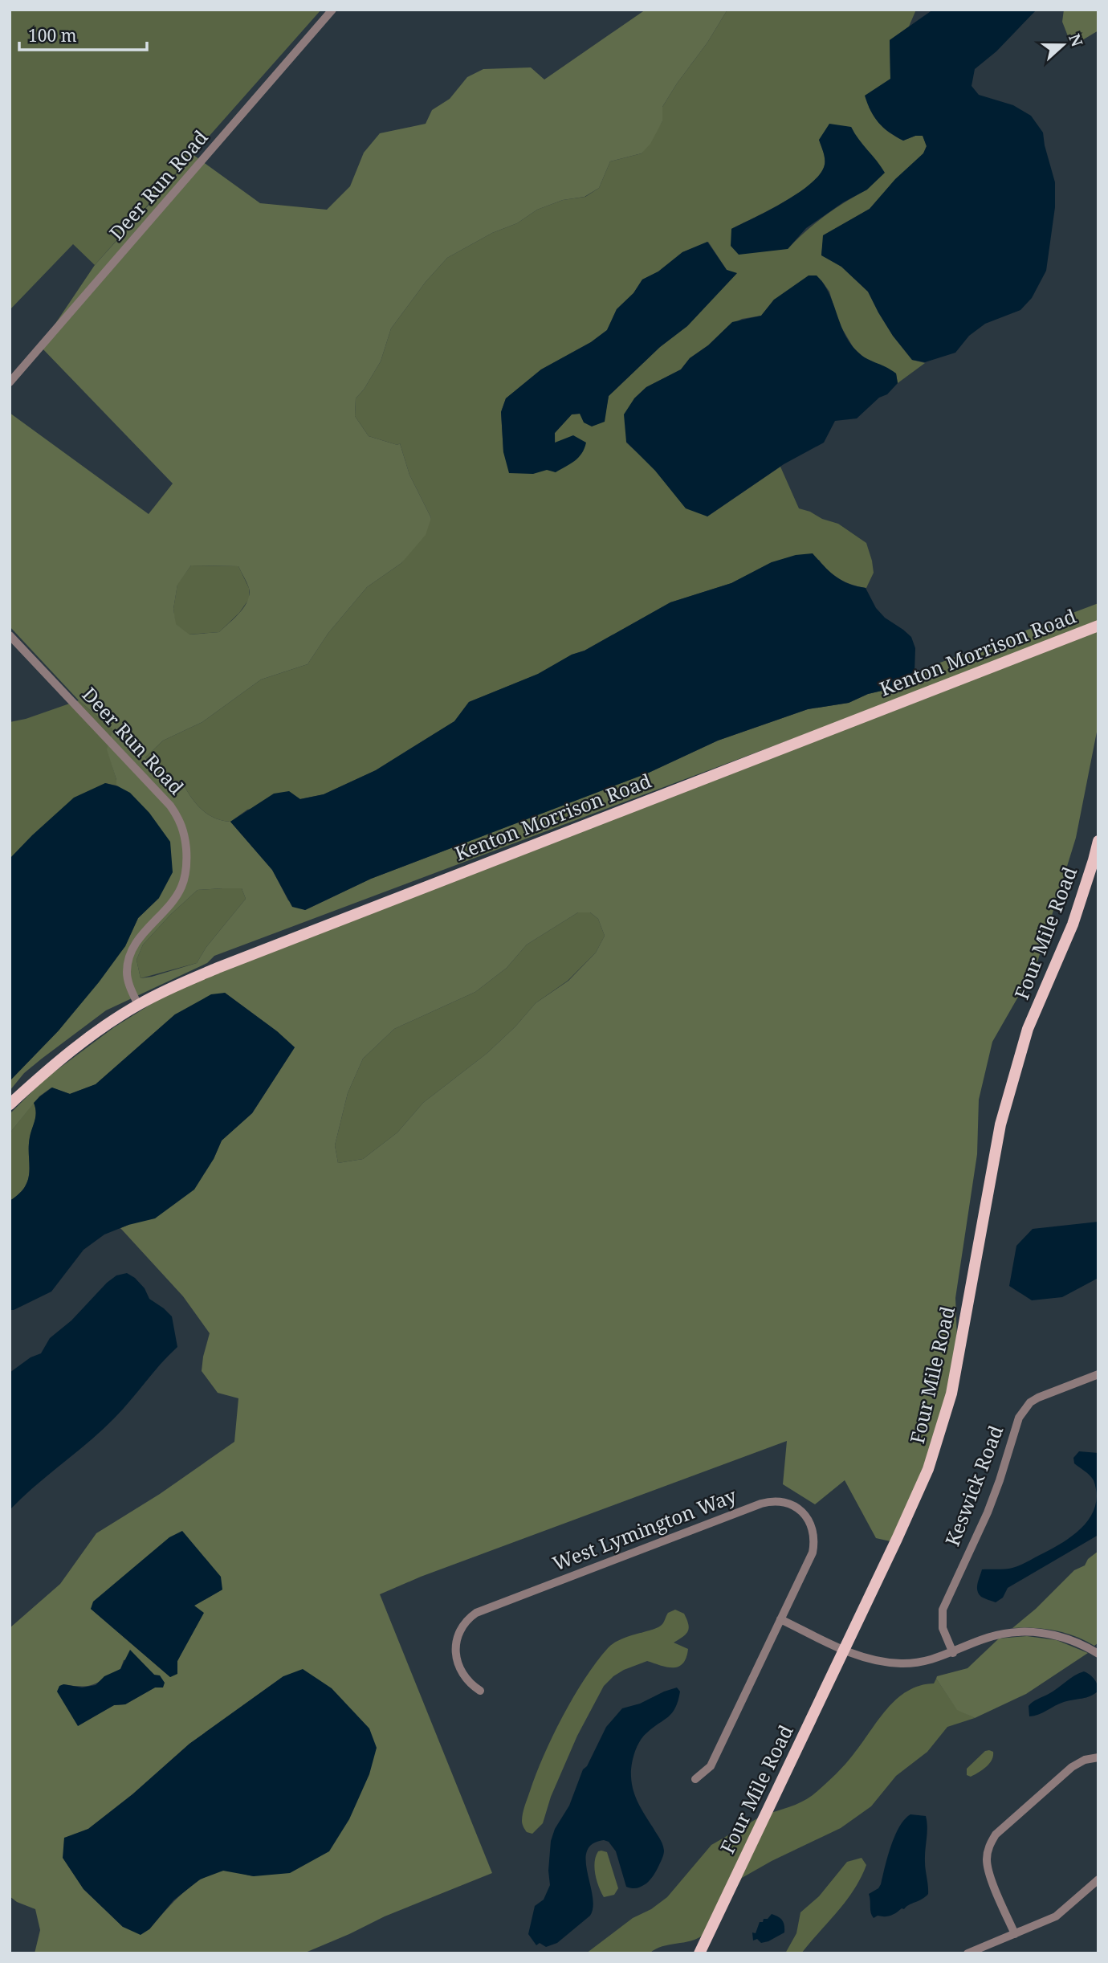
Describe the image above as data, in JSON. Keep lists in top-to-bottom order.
{
  "streets": {
    "main road": ["Kenton Morrison Road", "Four Mile Road"],
    "street": ["Deer Run Road", "Keswick Road", "West Lymington Way"]
  },
  "crossings": [
    ["Deer Run Road", "Kenton Morrison Road"]
  ],
  "scale_bar": "100 m",
  "north": "right"
}
